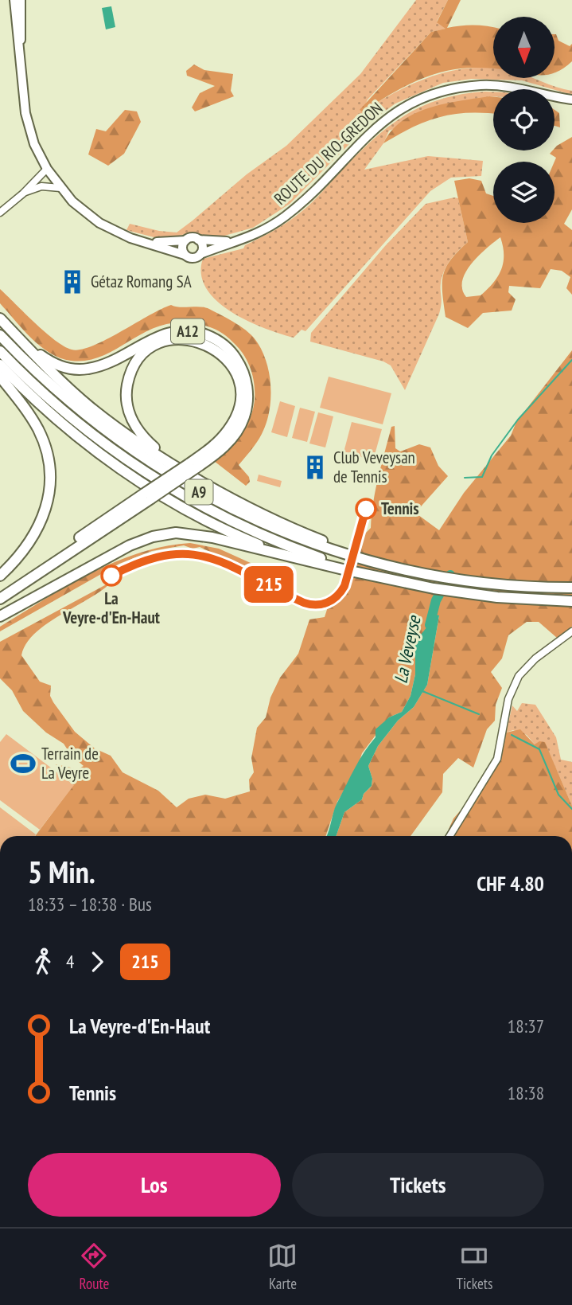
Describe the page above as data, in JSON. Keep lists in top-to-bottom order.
{
  "streets": {
    "highway": ["A12", "A9"],
    "main road": ["ROUTE DU RIO-GREDON"]
  },
  "water": ["La Veveyse"],
  "places": {
    "building": ["Gétaz Romang SA", "Club Veveysan de Tennis"],
    "other": ["Tennis", "La Veyre-d'En-Haut"],
    "sports": ["Terrain de La Veyre"]
  },
  "lines": ["bus line 215"],
  "north": "bottom",
  "page": {
    "on_map": "215",
    "heading": ["5 Min.", "18:33 – 18:38 · Bus", "CHF 4.80"],
    "legs": ["4", "215"],
    "list": [
      {
        "name": "La Veyre-d'En-Haut",
        "value": "18:37"
      },
      {
        "name": "Tennis",
        "value": "18:38"
      }
    ],
    "buttons": ["Los", "Tickets"],
    "tabs": ["Route", "Karte", "Tickets"]
  }
}
